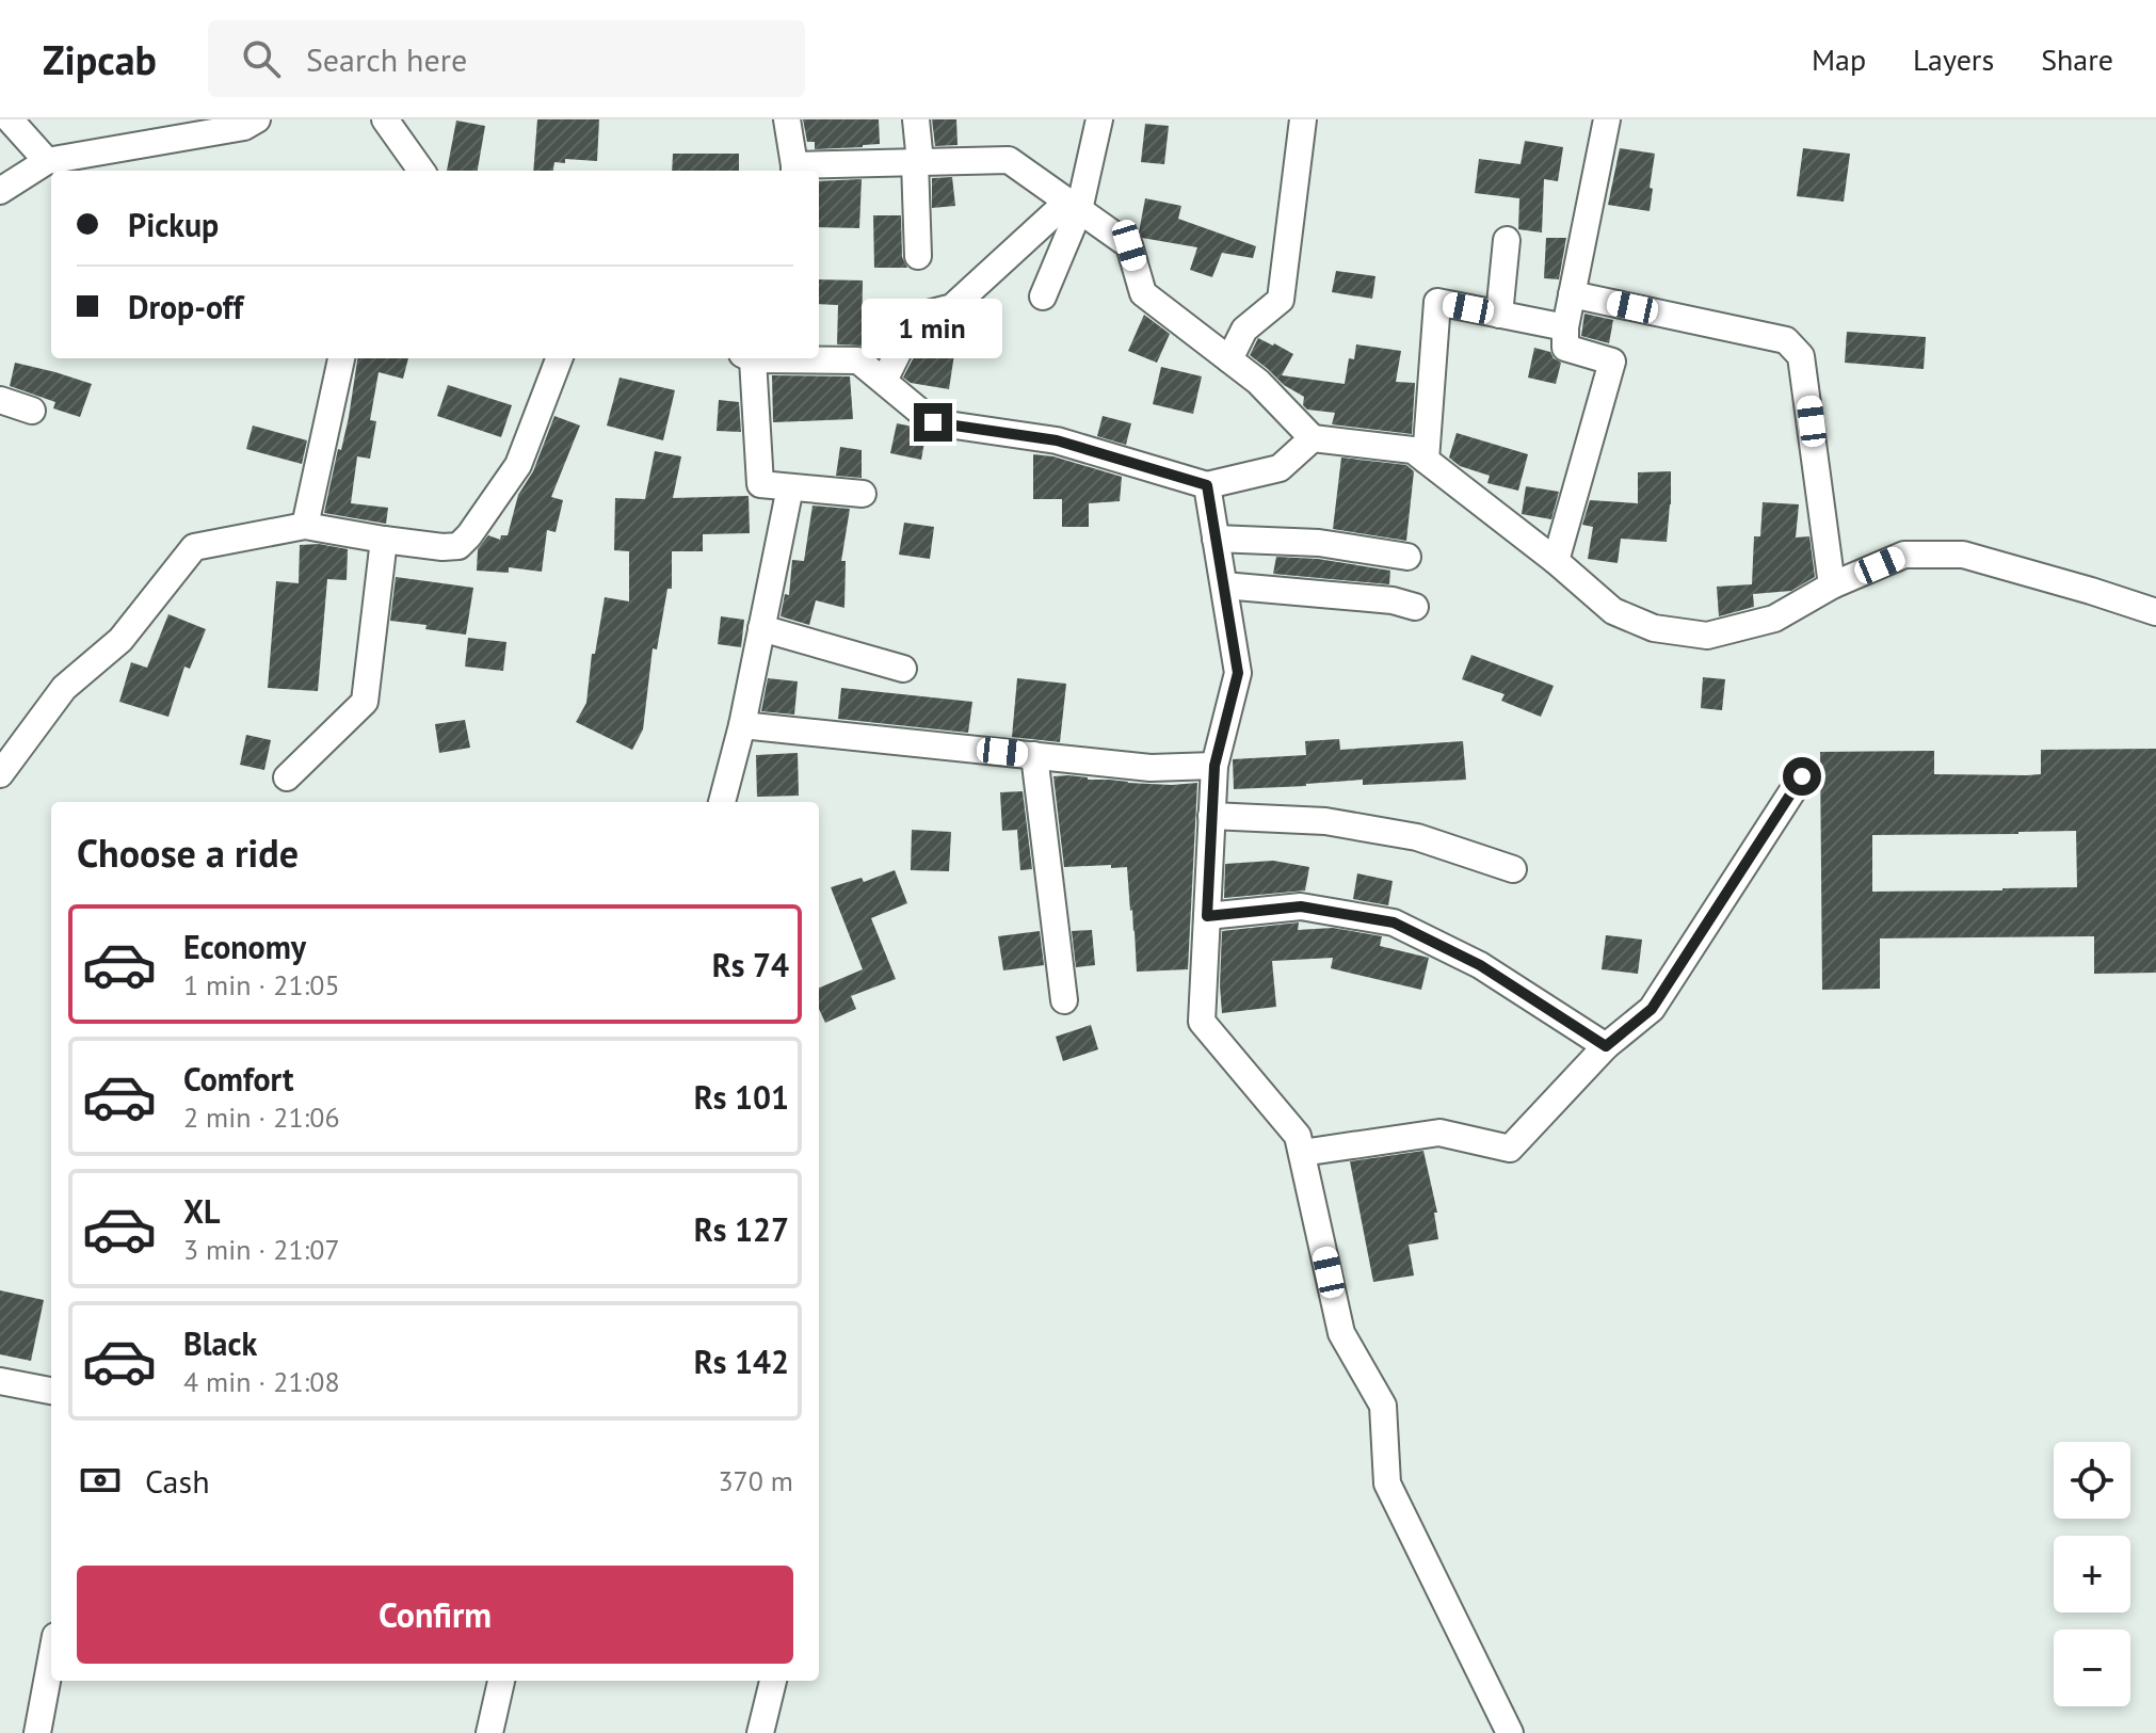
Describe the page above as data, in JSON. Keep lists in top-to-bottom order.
{
  "page": {
    "header": "Zipcab",
    "search": "Search here",
    "nav": ["Map", "Layers", "Share"],
    "banner": ["Pickup", "Drop-off"],
    "bubble": "1 min",
    "heading": "Choose a ride",
    "list": [
      {
        "name": "Economy",
        "note": "1 min · 21:05",
        "value": "Rs 74"
      },
      {
        "name": "Comfort",
        "note": "2 min · 21:06",
        "value": "Rs 101"
      },
      {
        "name": "XL",
        "note": "3 min · 21:07",
        "value": "Rs 127"
      },
      {
        "name": "Black",
        "note": "4 min · 21:08",
        "value": "Rs 142"
      }
    ],
    "pay": ["Cash", "370 m"],
    "map_buttons": ["+", "−"],
    "buttons": "Confirm"
  }
}
